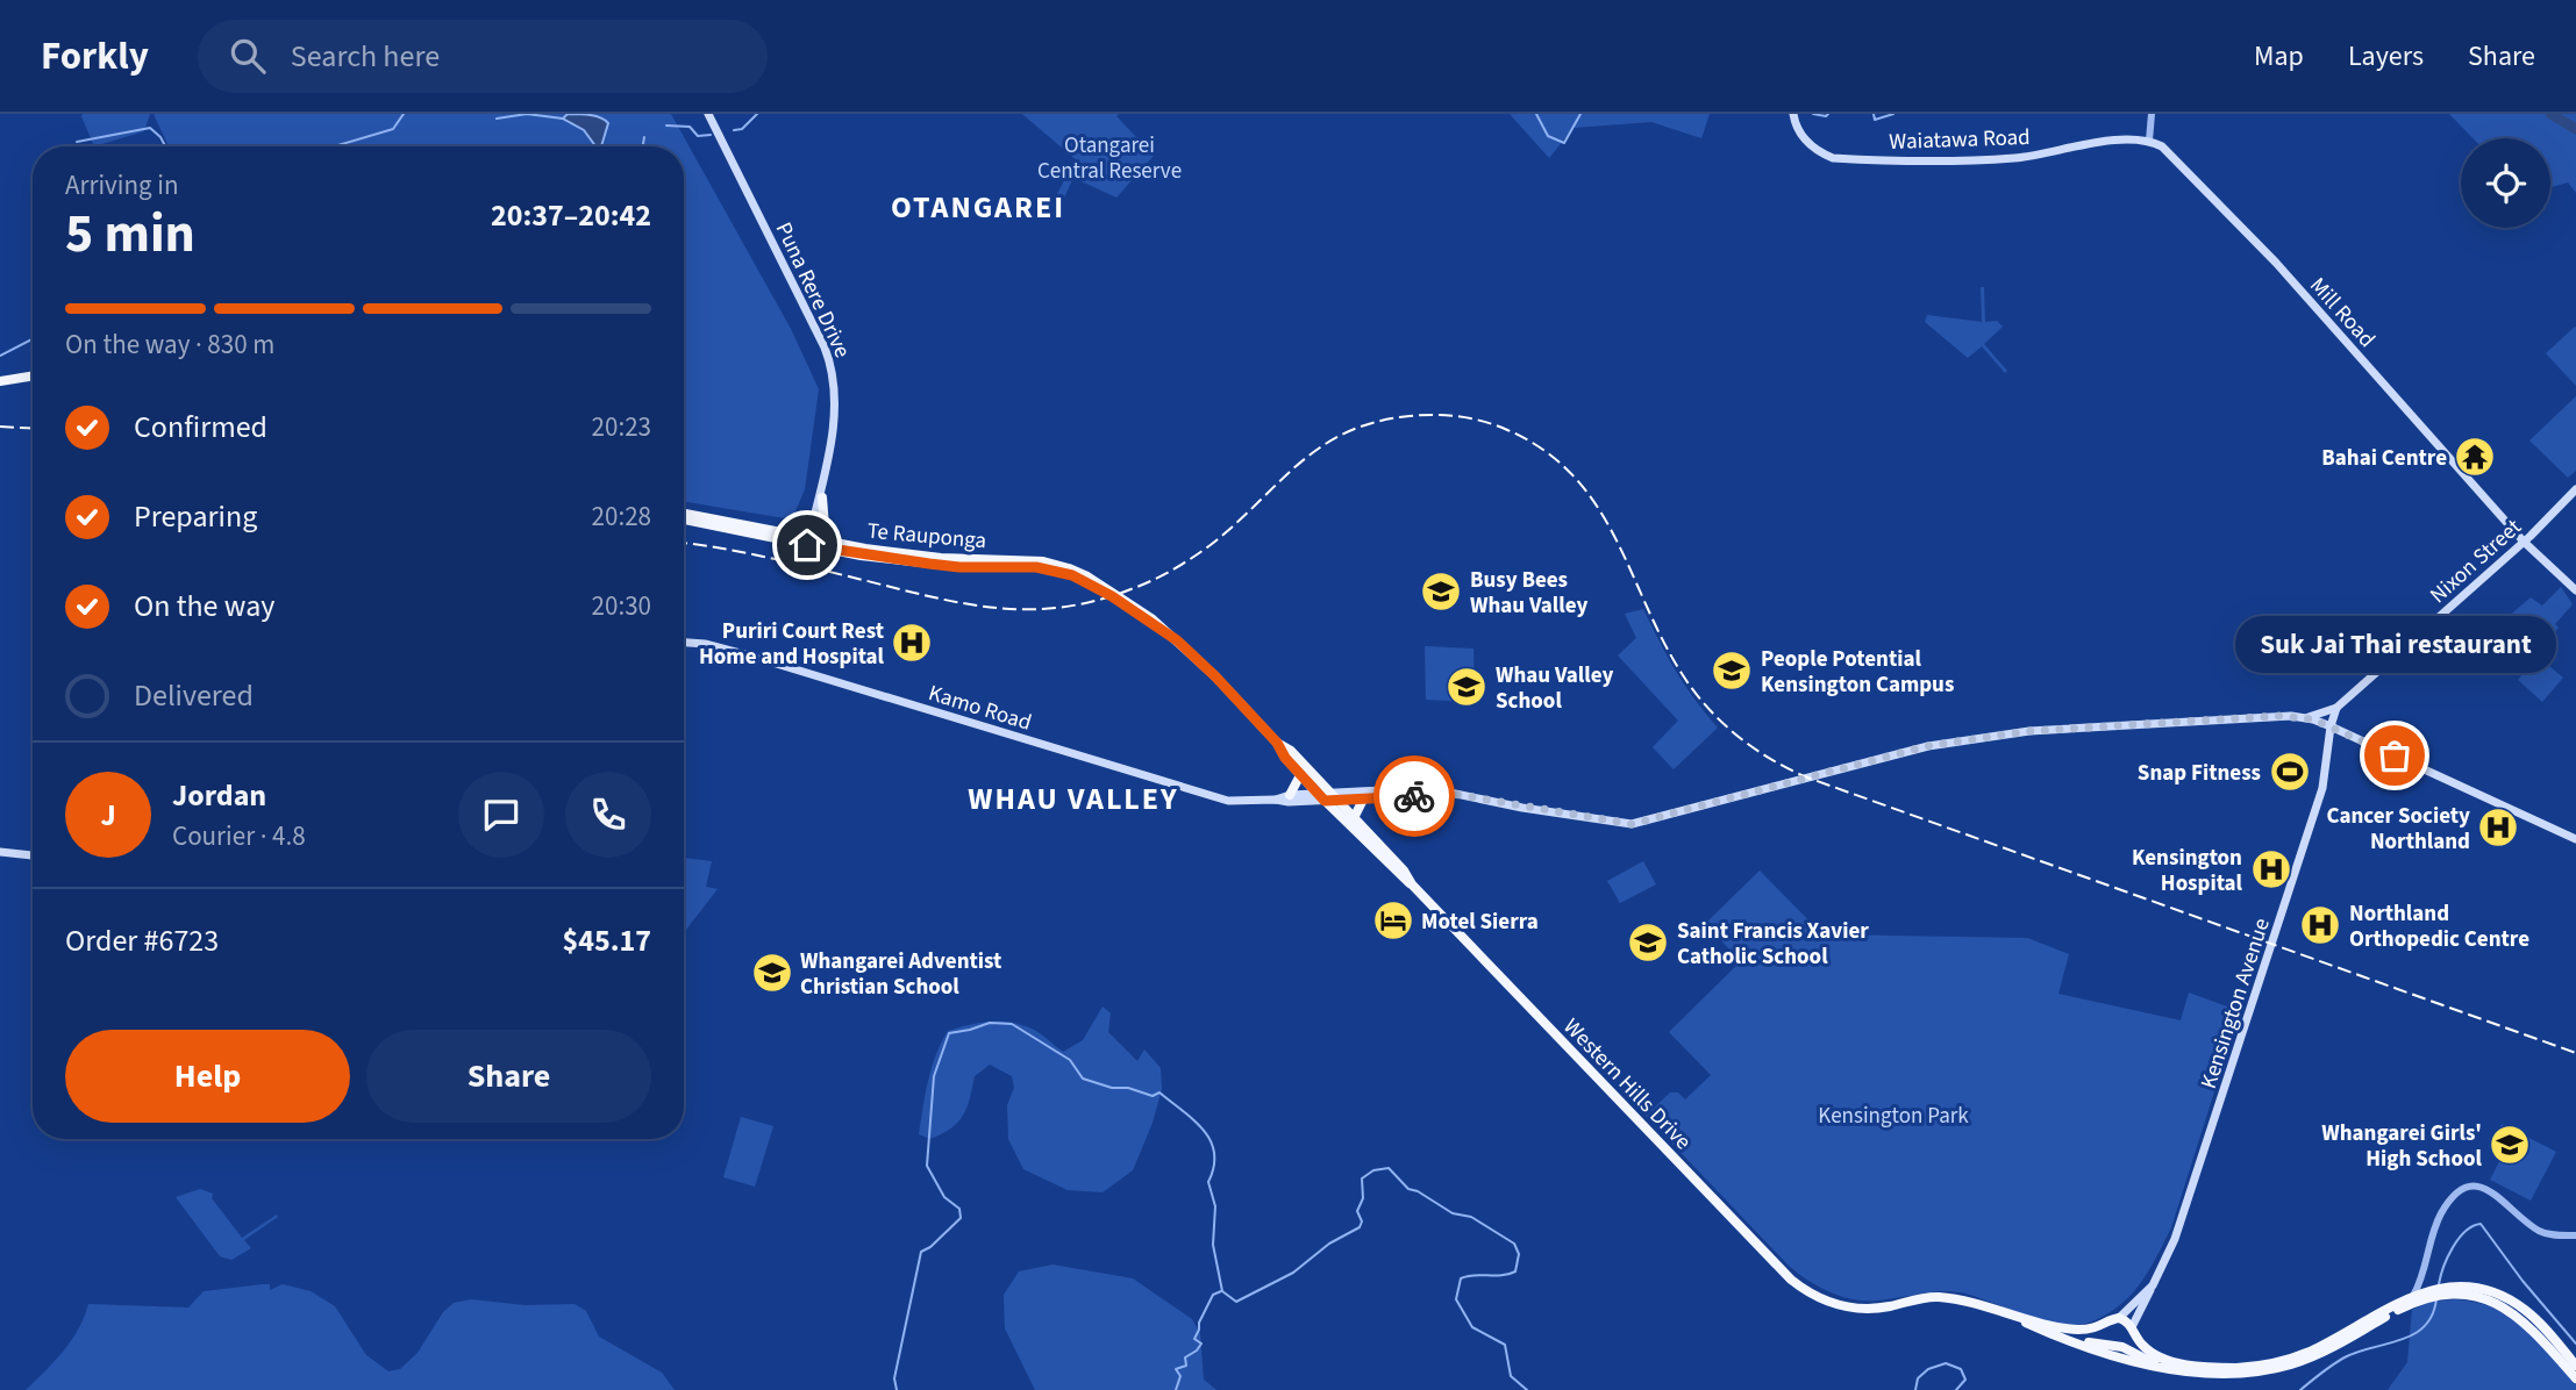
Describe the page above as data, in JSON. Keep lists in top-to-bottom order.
{
  "streets": {
    "highway": ["Te Rauponga", "Western Hills Drive"],
    "main road": [
      "Waiatawa Road",
      "Puna Rere Drive",
      "Mill Road",
      "Nixon Street",
      "Kamo Road",
      "Kensington Avenue"
    ]
  },
  "crossings": [
    ["Waiatawa Road", "Mill Road"],
    ["Puna Rere Drive", "Te Rauponga"],
    ["Mill Road", "Nixon Street"],
    ["Te Rauponga", "Kamo Road"],
    ["Te Rauponga", "Western Hills Drive"],
    ["Kamo Road", "Kensington Avenue"],
    ["Kamo Road", "Western Hills Drive"],
    ["Kensington Avenue", "Western Hills Drive"]
  ],
  "districts": ["OTANGAREI", "WHAU VALLEY"],
  "parks": ["Otangarei Central Reserve", "Kensington Park"],
  "places": {
    "temple": ["Bahai Centre"],
    "school or university": [
      "Busy Bees Whau Valley",
      "People Potential Kensington Campus",
      "Whau Valley School",
      "Saint Francis Xavier Catholic School",
      "Whangarei Adventist Christian School",
      "Whangarei Girls' High School"
    ],
    "hospital": [
      "Puriri Court Rest Home and Hospital",
      "Cancer Society Northland",
      "Kensington Hospital",
      "Northland Orthopedic Centre"
    ],
    "other": ["Suk Jai Thai restaurant"],
    "sports": ["Snap Fitness"],
    "hotel": ["Motel Sierra"]
  },
  "page": {
    "header": "Forkly",
    "search": "Search here",
    "nav": ["Map", "Layers", "Share"],
    "heading": ["5 min", "Arriving in", "20:37–20:42"],
    "panel": [
      "Jordan",
      "Courier · 4.8",
      "Order #6723",
      "$45.17"
    ],
    "bar": "On the way · 830 m",
    "list": [
      ["Confirmed", "20:23"],
      ["Preparing", "20:28"],
      ["On the way", "20:30"],
      "Delivered"
    ],
    "bubble": "Suk Jai Thai restaurant",
    "round": "J",
    "buttons": ["Help", "Share"]
  }
}
